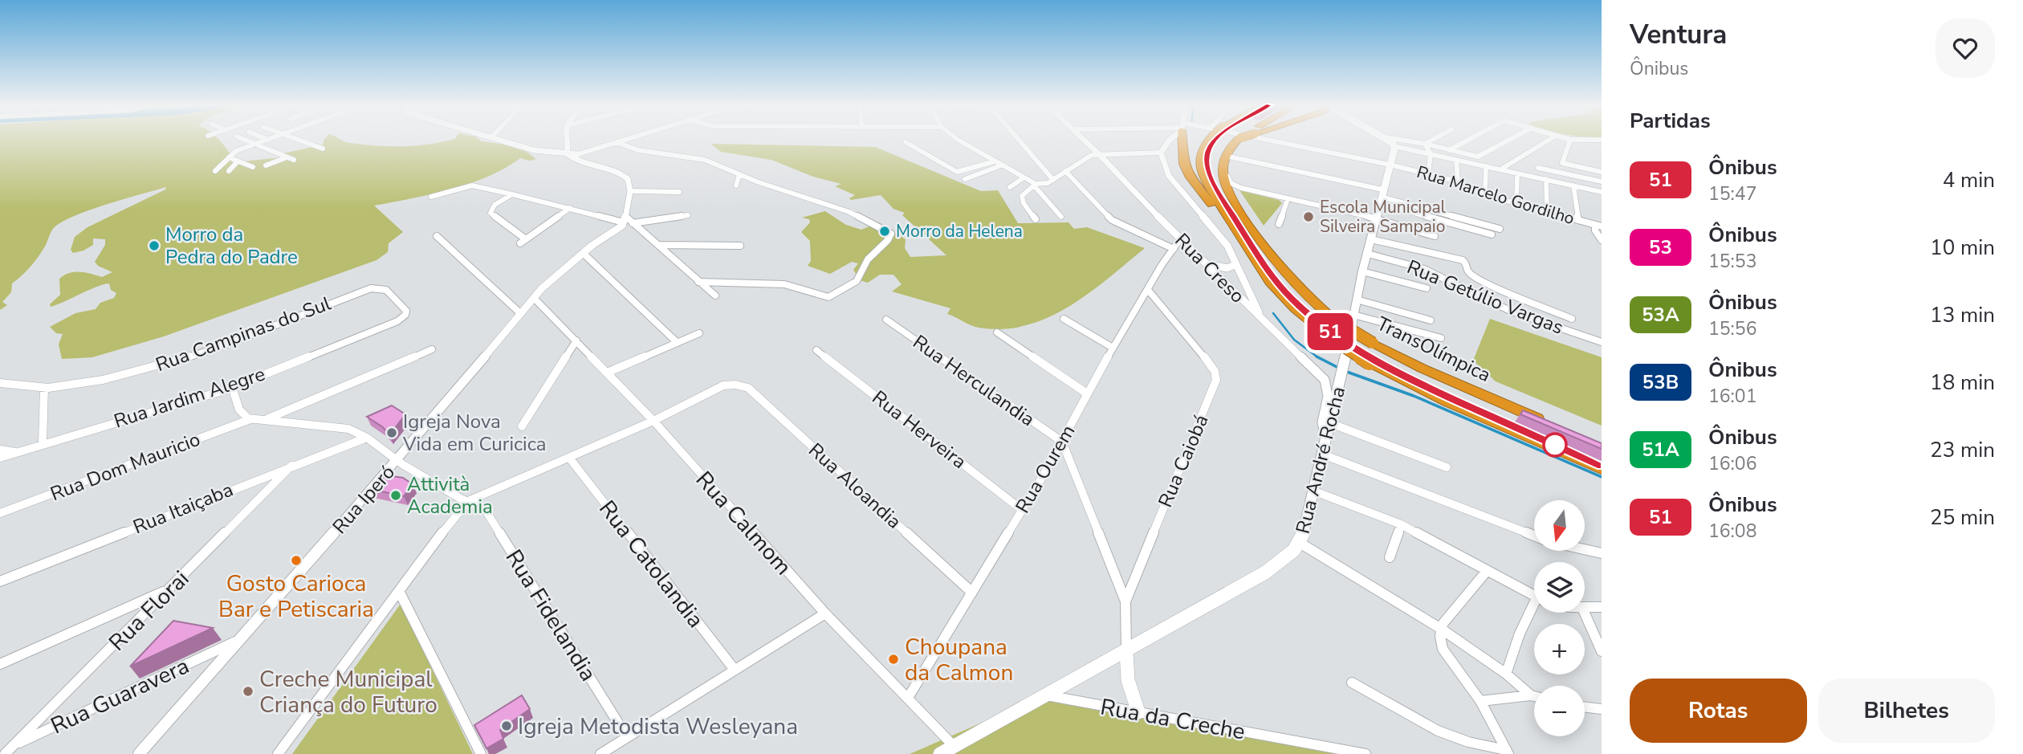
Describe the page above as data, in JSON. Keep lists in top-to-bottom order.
{
  "streets": {
    "highway": ["TransOlímpica"],
    "main road": ["Rua André Rocha"],
    "street": [
      "Rua Marcelo Gordilho",
      "Rua Creso",
      "Rua Getúlio Vargas",
      "Rua Campinas do Sul",
      "Rua Herculandia",
      "Rua Jardim Alegre",
      "Rua Herveira",
      "Rua Caiobá",
      "Rua Dom Mauricio",
      "Rua Ourem",
      "Rua Aloandia",
      "Rua Iperó",
      "Rua Itaiçaba",
      "Rua Calmom",
      "Rua Catolandia",
      "Rua Florai",
      "Rua Fidelandia",
      "Rua Guaravera",
      "Rua da Creche"
    ]
  },
  "crossings": [
    ["Rua Marcelo Gordilho", "Rua André Rocha"],
    ["Rua Creso", "Rua André Rocha"],
    ["Rua Creso", "Rua Ourem"],
    ["Rua Getúlio Vargas", "Rua André Rocha"],
    ["Rua Campinas do Sul", "Rua Jardim Alegre"],
    ["Rua Herculandia", "Rua Ourem"],
    ["Rua Herveira", "Rua Ourem"],
    ["Rua André Rocha", "Rua Caiobá"],
    ["Rua André Rocha", "Rua Calmom"],
    ["Rua André Rocha", "Rua da Creche"],
    ["Rua Caiobá", "Rua Ourem"],
    ["Rua Ourem", "Rua Aloandia"],
    ["Rua Ourem", "Rua Calmom"],
    ["Rua Aloandia", "Rua Calmom"],
    ["Rua Iperó", "Rua Calmom"],
    ["Rua Iperó", "Rua Guaravera"],
    ["Rua Itaiçaba", "Rua Florai"],
    ["Rua Florai", "Rua Guaravera"]
  ],
  "places": [
    "Escola Municipal Silveira Sampaio",
    "Morro da Helena",
    "Morro da Pedra do Padre",
    "Igreja Nova Vida em Curicica",
    "Attività Academia",
    "Gosto Carioca Bar e Petiscaria",
    "Choupana da Calmon",
    "Creche Municipal Criança do Futuro",
    "Igreja Metodista Wesleyana"
  ],
  "lines": ["bus line 51"],
  "north": "bottom",
  "page": {
    "on_map": "51",
    "heading": [
      ["Ventura", "Ônibus"],
      "Partidas"
    ],
    "list": [
      {
        "mark": "51",
        "name": "Ônibus",
        "note": "15:47",
        "value": "4 min"
      },
      {
        "mark": "53",
        "name": "Ônibus",
        "note": "15:53",
        "value": "10 min"
      },
      {
        "mark": "53A",
        "name": "Ônibus",
        "note": "15:56",
        "value": "13 min"
      },
      {
        "mark": "53B",
        "name": "Ônibus",
        "note": "16:01",
        "value": "18 min"
      },
      {
        "mark": "51A",
        "name": "Ônibus",
        "note": "16:06",
        "value": "23 min"
      },
      {
        "mark": "51",
        "name": "Ônibus",
        "note": "16:08",
        "value": "25 min"
      }
    ],
    "map_buttons": ["+", "−"],
    "buttons": ["Rotas", "Bilhetes"]
  }
}
